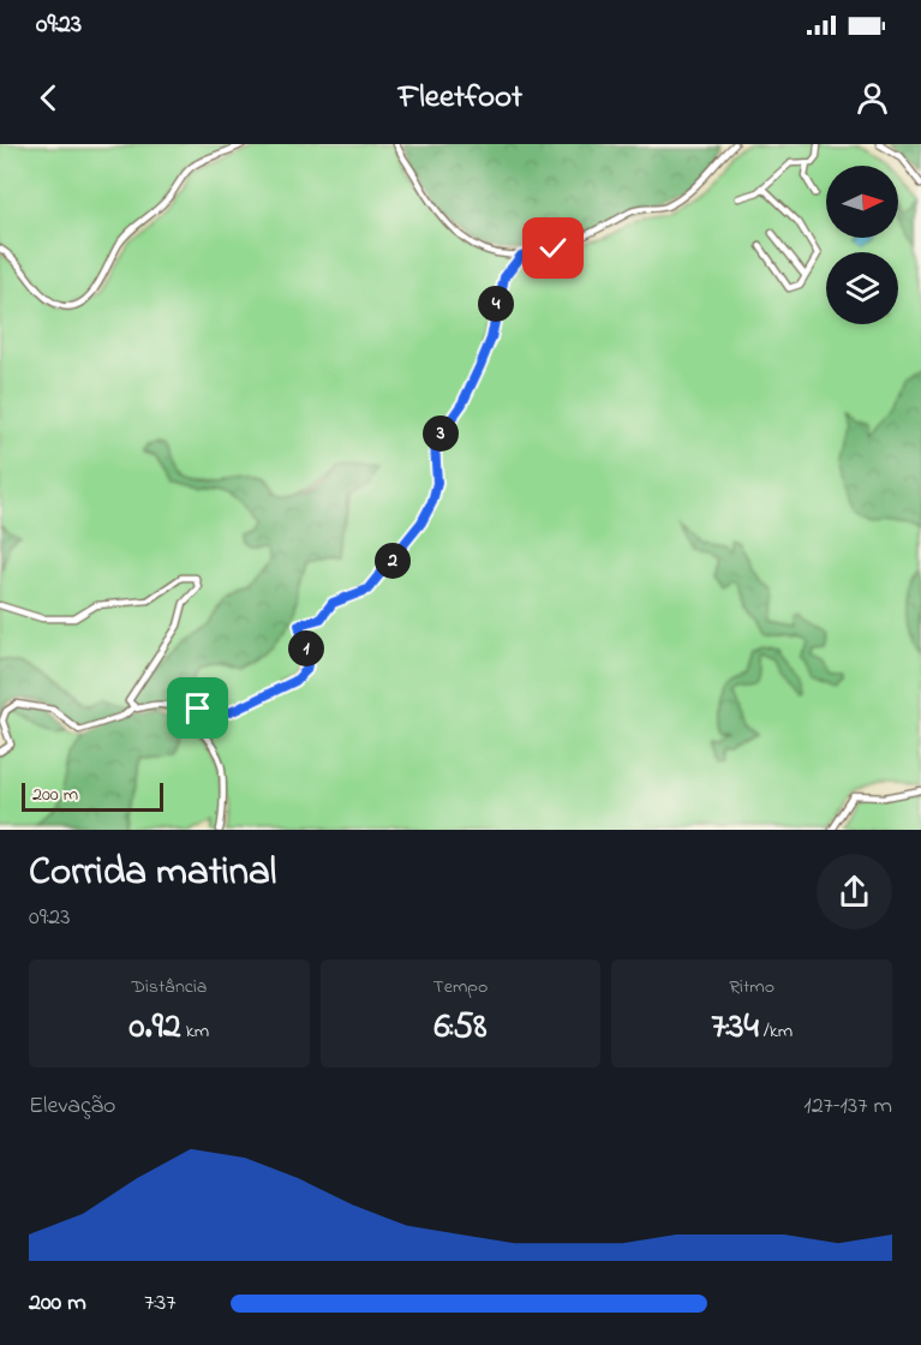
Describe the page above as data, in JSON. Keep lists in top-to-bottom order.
{
  "scale_bar": "200 m",
  "north": "right",
  "page": {
    "status": "09:23",
    "header": "Fleetfoot",
    "pins": [
      "4",
      "3",
      "2",
      "1"
    ],
    "scale": "200 m",
    "heading": ["Corrida matinal", "09:23"],
    "stats": [
      ["Distância", "0.92 km"],
      ["Tempo", "6:58"],
      ["Ritmo", "7:34 /km"]
    ],
    "chart": ["Elevação", "127–137 m"],
    "list": [
      {
        "name": "200 m",
        "note": "7:37"
      }
    ]
  }
}
